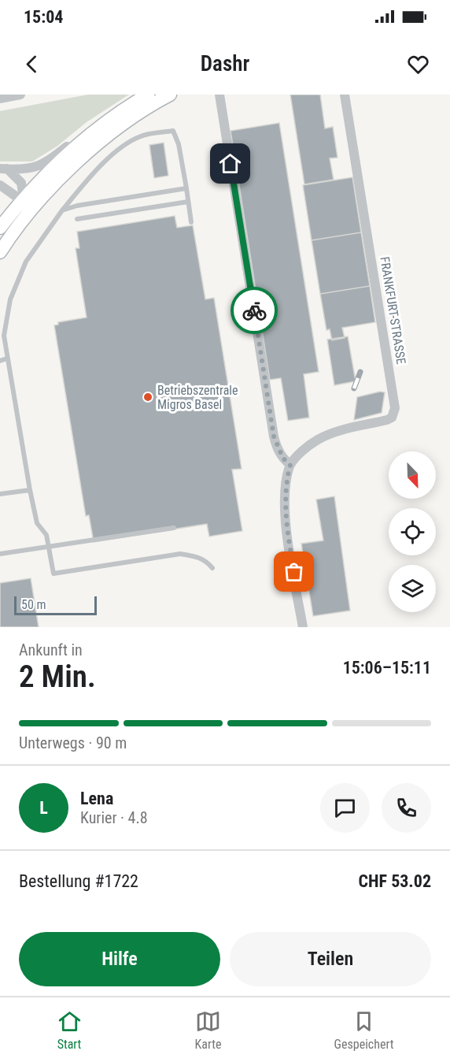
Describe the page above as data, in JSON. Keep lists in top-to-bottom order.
{
  "streets": {
    "street": ["FRANKFURT-STRASSE"]
  },
  "places": ["Betriebszentrale Migros Basel"],
  "scale_bar": "50 m",
  "north": "bottom right",
  "page": {
    "status": "15:04",
    "header": "Dashr",
    "scale": "50 m",
    "heading": ["2 Min.", "Ankunft in", "15:06–15:11"],
    "panel": [
      "Lena",
      "Kurier · 4.8",
      "Bestellung #1722",
      "CHF 53.02"
    ],
    "bar": "Unterwegs · 90 m",
    "round": "L",
    "buttons": ["Hilfe", "Teilen"],
    "tabs": ["Start", "Karte", "Gespeichert"]
  }
}
